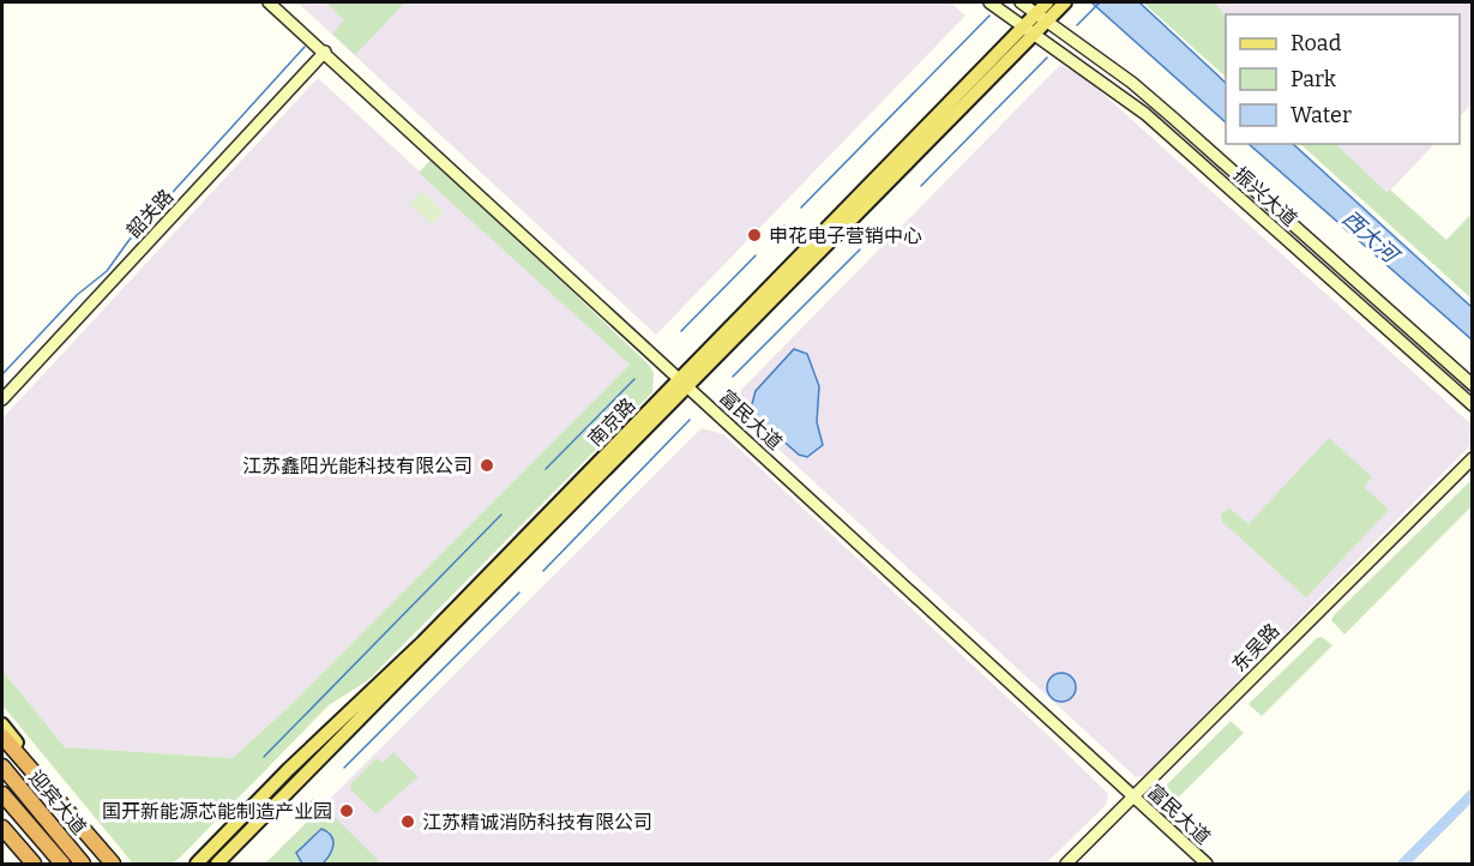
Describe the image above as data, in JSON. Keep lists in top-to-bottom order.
{
  "streets": {
    "highway": ["迎宾大道"],
    "main road": ["南京路"],
    "street": [
      "振兴大道",
      "韶关路",
      "富民大道",
      "东吴路"
    ]
  },
  "crossings": [
    ["振兴大道", "南京路"],
    ["韶关路", "富民大道"],
    ["富民大道", "南京路"],
    ["富民大道", "东吴路"]
  ],
  "water": ["西大河"],
  "places": [
    "申花电子营销中心",
    "江苏鑫阳光能科技有限公司",
    "国开新能源芯能制造产业园",
    "江苏精诚消防科技有限公司"
  ],
  "legend": ["Road", "Park", "Water"]
}
